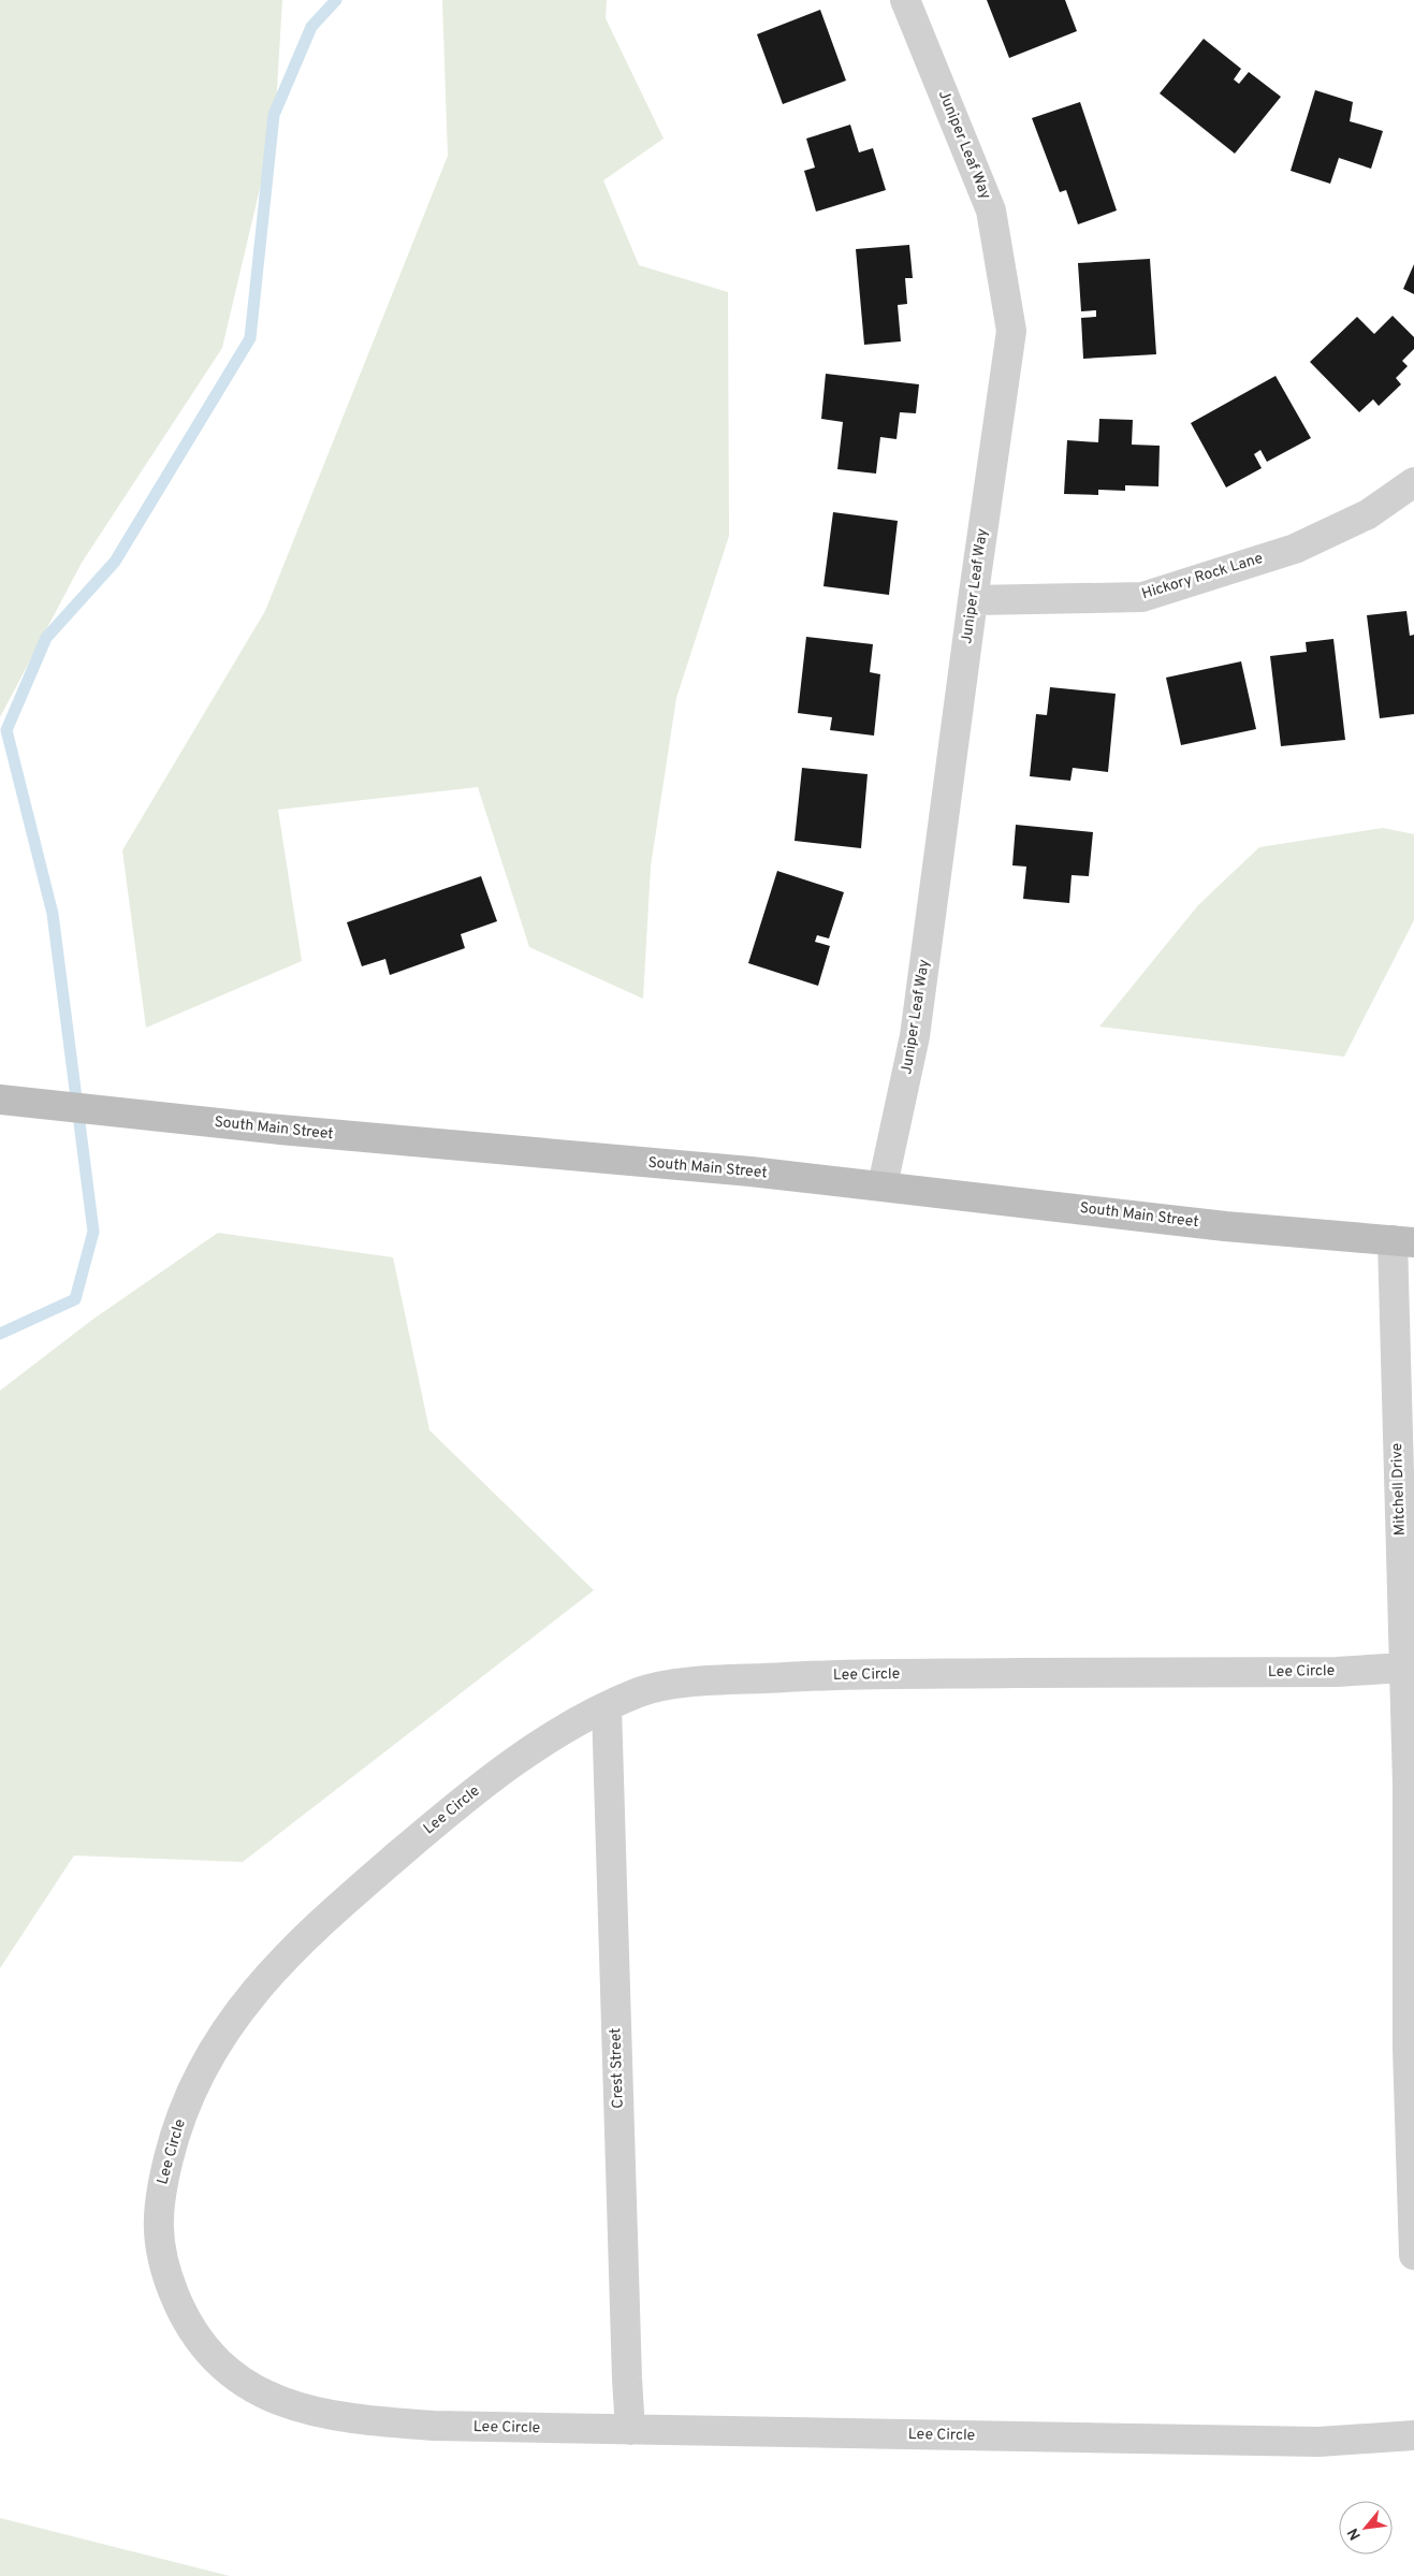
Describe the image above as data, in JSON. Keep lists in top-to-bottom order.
{
  "streets": {
    "main road": ["South Main Street"],
    "street": [
      "Juniper Leaf Way",
      "Hickory Rock Lane",
      "Mitchell Drive",
      "Lee Circle",
      "Crest Street"
    ]
  },
  "crossings": [
    ["Juniper Leaf Way", "Hickory Rock Lane"],
    ["Juniper Leaf Way", "South Main Street"],
    ["South Main Street", "Mitchell Drive"],
    ["Mitchell Drive", "Lee Circle"],
    ["Lee Circle", "Crest Street"]
  ],
  "north": "bottom left"
}
